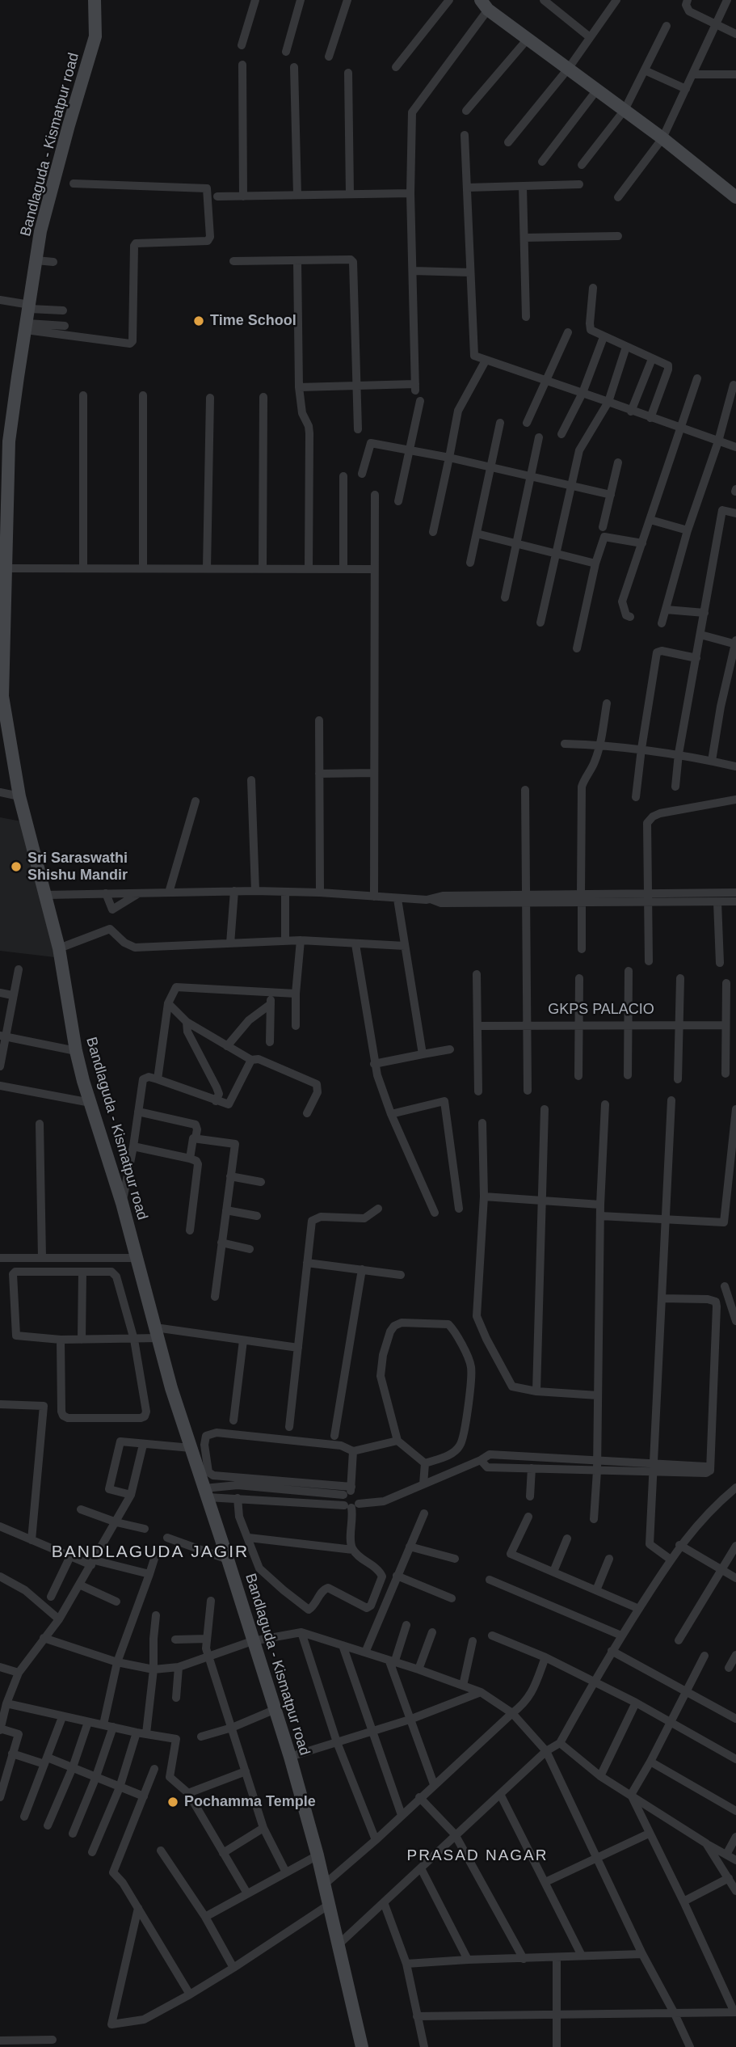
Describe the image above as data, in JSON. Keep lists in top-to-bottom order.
{
  "streets": {
    "street": ["Bandlaguda - Kismatpur road", "GKPS PALACIO"]
  },
  "districts": ["BANDLAGUDA JAGIR", "PRASAD NAGAR"],
  "places": ["Time School", "Sri Saraswathi Shishu Mandir", "Pochamma Temple"]
}
